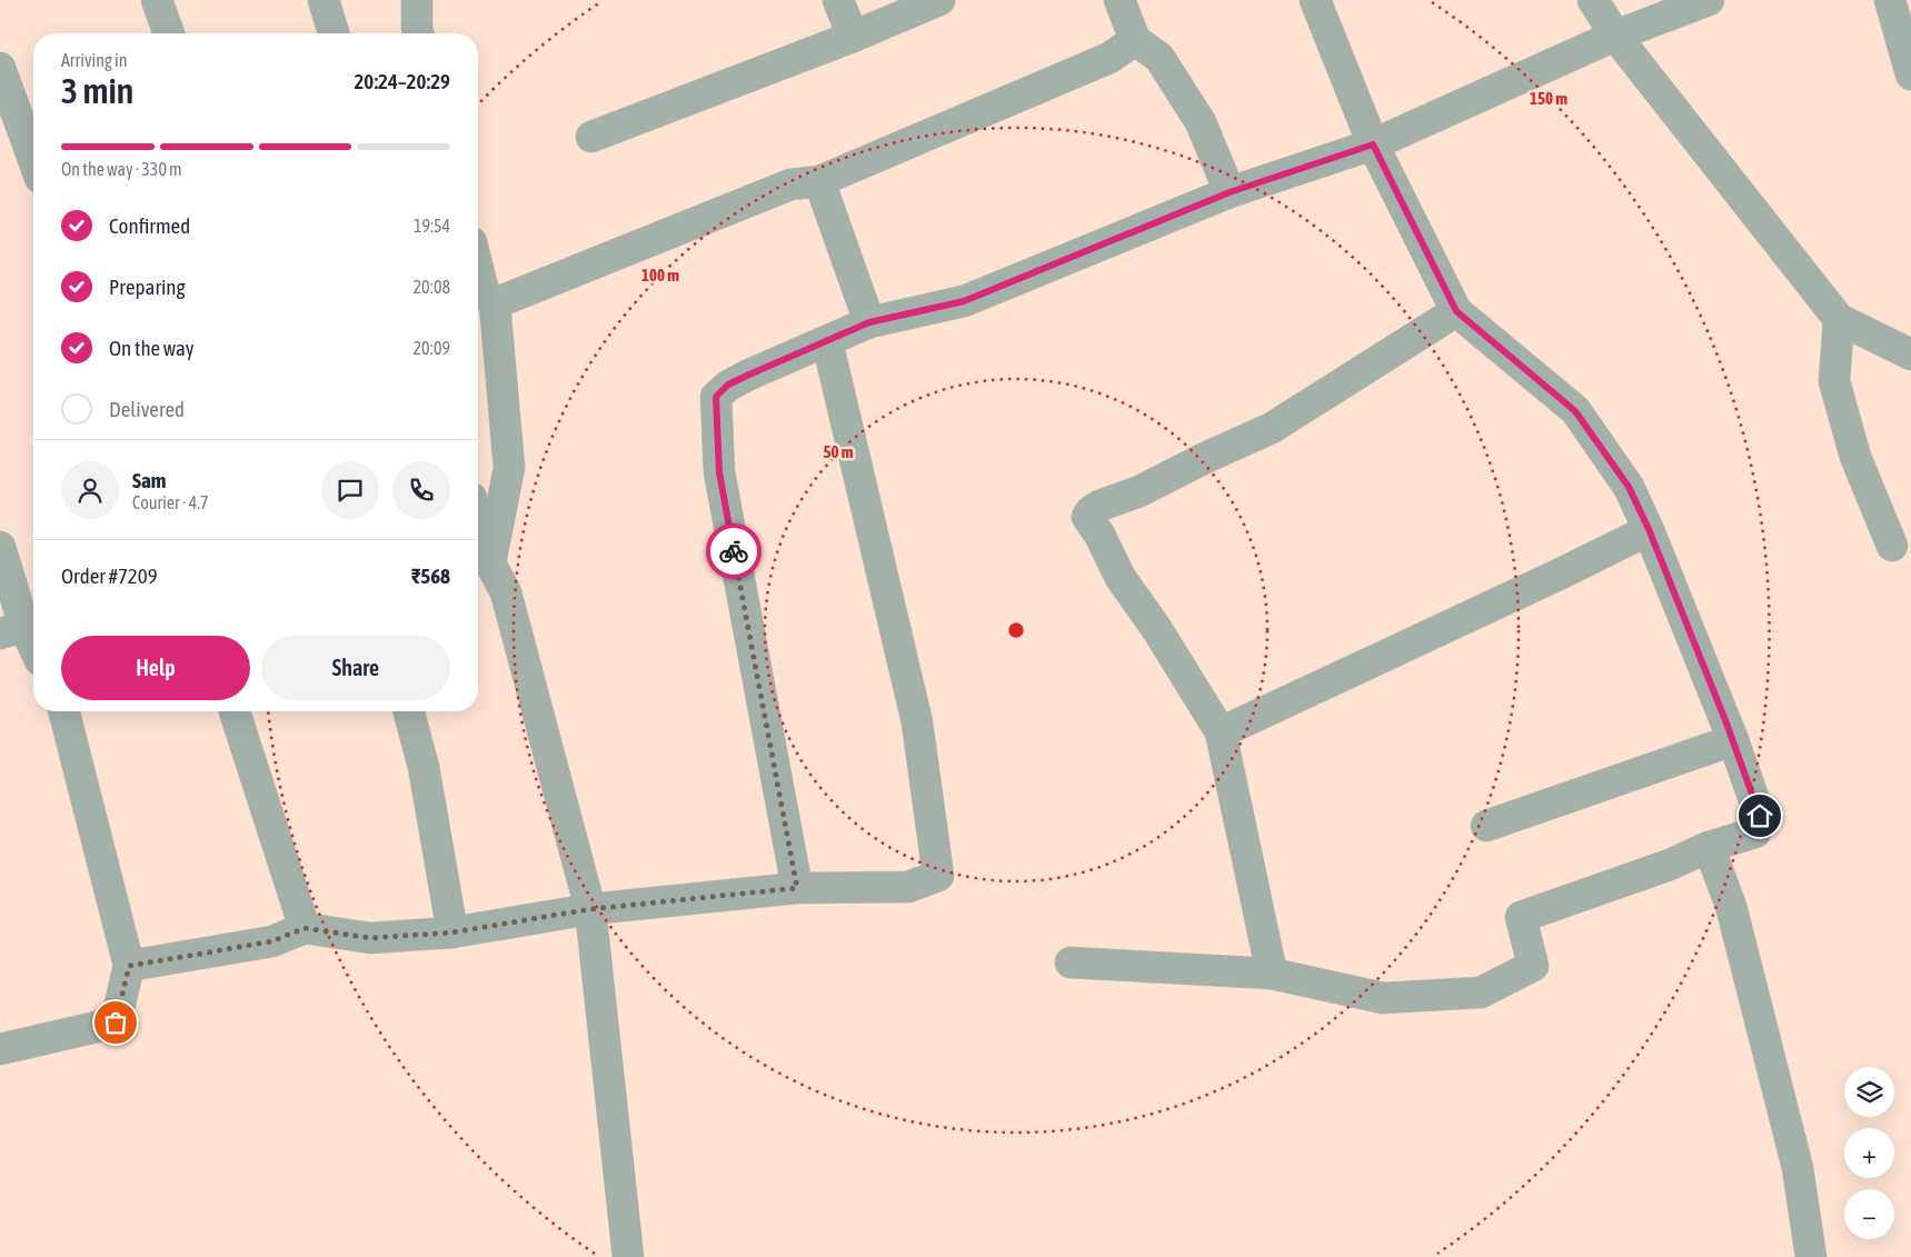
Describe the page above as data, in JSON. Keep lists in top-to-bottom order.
{
  "page": {
    "heading": ["3 min", "Arriving in", "20:24–20:29"],
    "panel": [
      "Sam",
      "Courier · 4.7",
      "Order #7209",
      "₹568"
    ],
    "bar": "On the way · 330 m",
    "list": [
      ["Confirmed", "19:54"],
      ["Preparing", "20:08"],
      ["On the way", "20:09"],
      "Delivered"
    ],
    "buttons": ["Help", "Share"],
    "map_buttons": ["+", "−"]
  },
  "rings": ["150 m", "100 m", "50 m"]
}
